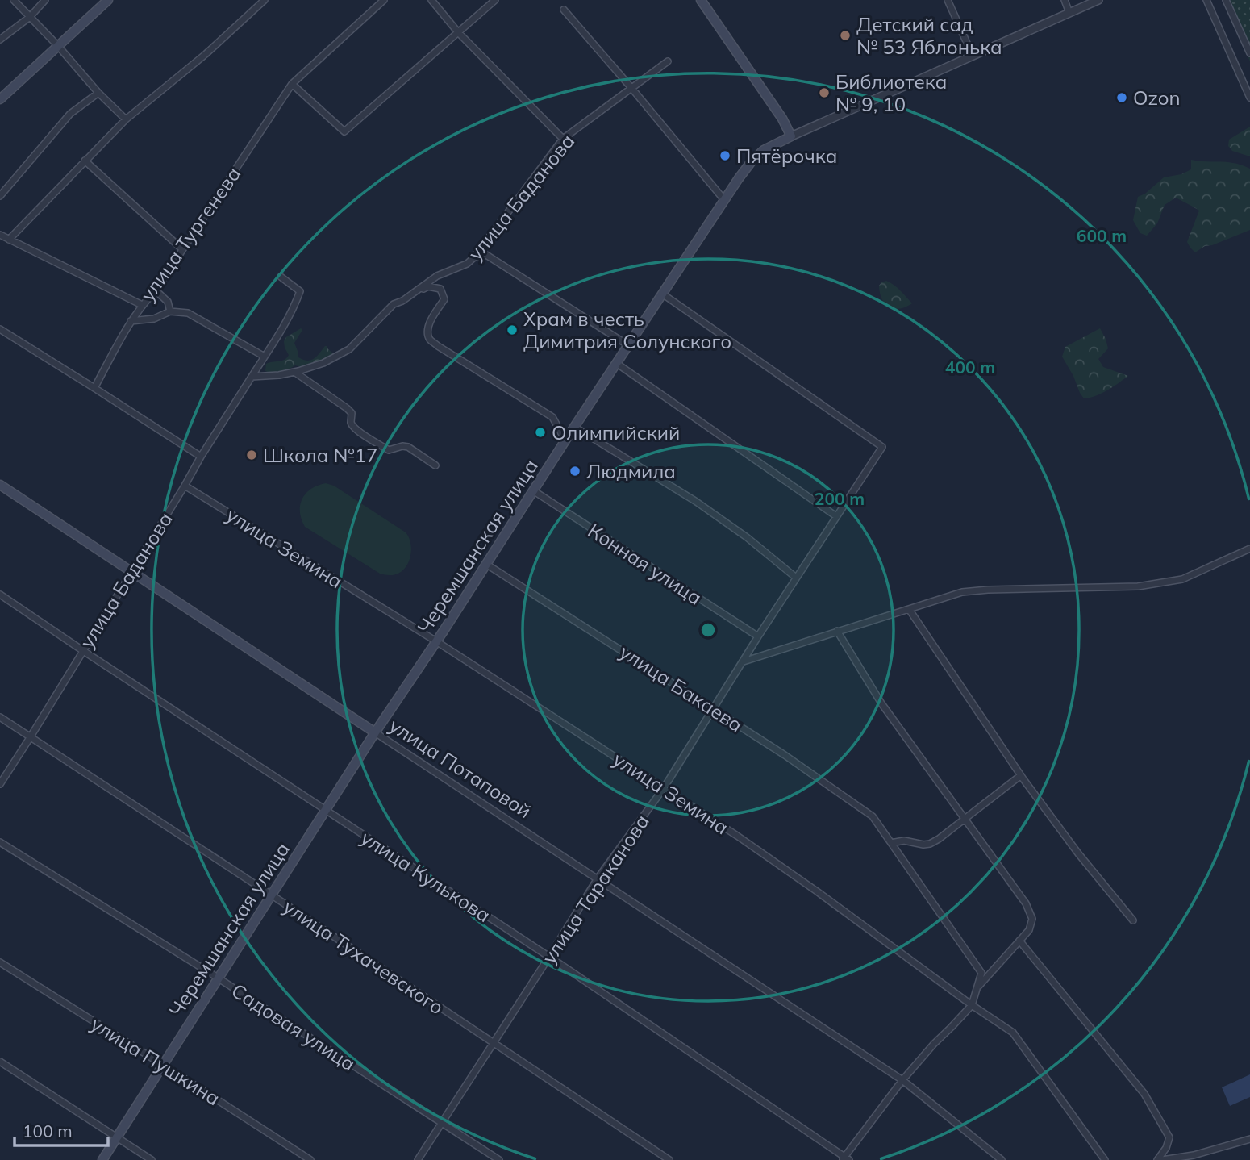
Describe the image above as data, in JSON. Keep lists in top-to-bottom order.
{
  "streets": {
    "main road": ["Черемшанская улица", "улица Потаповой"],
    "street": [
      "улица Баданова",
      "улица Тургенева",
      "улица Земина",
      "Конная улица",
      "улица Бакаева",
      "улица Кулькова",
      "улица Тараканова",
      "улица Тухачевского",
      "Садовая улица",
      "улица Пушкина"
    ]
  },
  "crossings": [
    ["улица Баданова", "улица Земина"],
    ["улица Баданова", "улица Потаповой"],
    ["улица Баданова", "улица Кулькова"],
    ["улица Баданова", "улица Тухачевского"],
    ["Черемшанская улица", "улица Земина"],
    ["Черемшанская улица", "Конная улица"],
    ["Черемшанская улица", "улица Бакаева"],
    ["Черемшанская улица", "улица Потаповой"],
    ["Черемшанская улица", "улица Кулькова"],
    ["Черемшанская улица", "улица Тараканова"],
    ["Черемшанская улица", "улица Тухачевского"],
    ["Черемшанская улица", "Садовая улица"],
    ["Черемшанская улица", "улица Пушкина"],
    ["улица Земина", "улица Тараканова"],
    ["Конная улица", "улица Тараканова"],
    ["улица Бакаева", "улица Тараканова"],
    ["улица Потаповой", "улица Тараканова"],
    ["улица Кулькова", "улица Тараканова"],
    ["улица Тараканова", "улица Тухачевского"],
    ["улица Тараканова", "Садовая улица"]
  ],
  "places": [
    "Детский сад № 53 Яблонька",
    "Библиотека № 9, 10",
    "Ozon",
    "Пятёрочка",
    "Храм в честь Димитрия Солунского",
    "Олимпийский",
    "Школа №17",
    "Людмила"
  ],
  "scale_bar": "100 m",
  "rings": ["600 m", "400 m", "200 m"]
}
